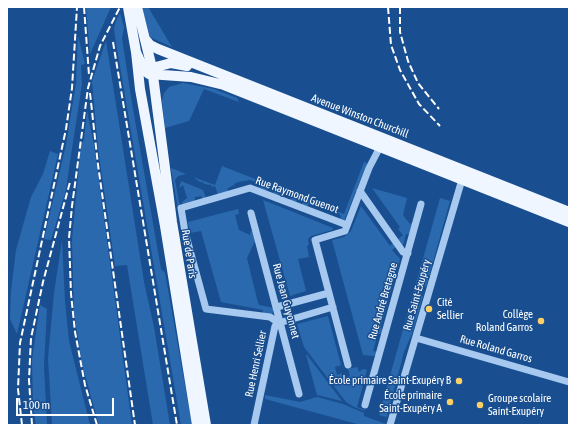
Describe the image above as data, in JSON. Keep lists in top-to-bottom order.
{
  "streets": {
    "main road": ["Avenue Winston Churchill", "Rue de Paris"],
    "street": [
      "Rue Raymond Guenot",
      "Rue Saint-Exupéry",
      "Rue Jean Guyonnet",
      "Rue André Bretagne",
      "Rue Roland Garros",
      "Rue Henri Sellier"
    ]
  },
  "crossings": [
    ["Avenue Winston Churchill", "Rue de Paris"],
    ["Avenue Winston Churchill", "Rue Saint-Exupéry"],
    ["Rue Raymond Guenot", "Rue Jean Guyonnet"],
    ["Rue Raymond Guenot", "Rue Henri Sellier"],
    ["Rue Saint-Exupéry", "Rue Roland Garros"],
    ["Rue Jean Guyonnet", "Rue Henri Sellier"]
  ],
  "places": [
    "Cité Sellier",
    "Collège Roland Garros",
    "École primaire Saint-Exupéry B",
    "École primaire Saint-Exupéry A",
    "Groupe scolaire Saint-Exupéry"
  ],
  "scale_bar": "100 m"
}
